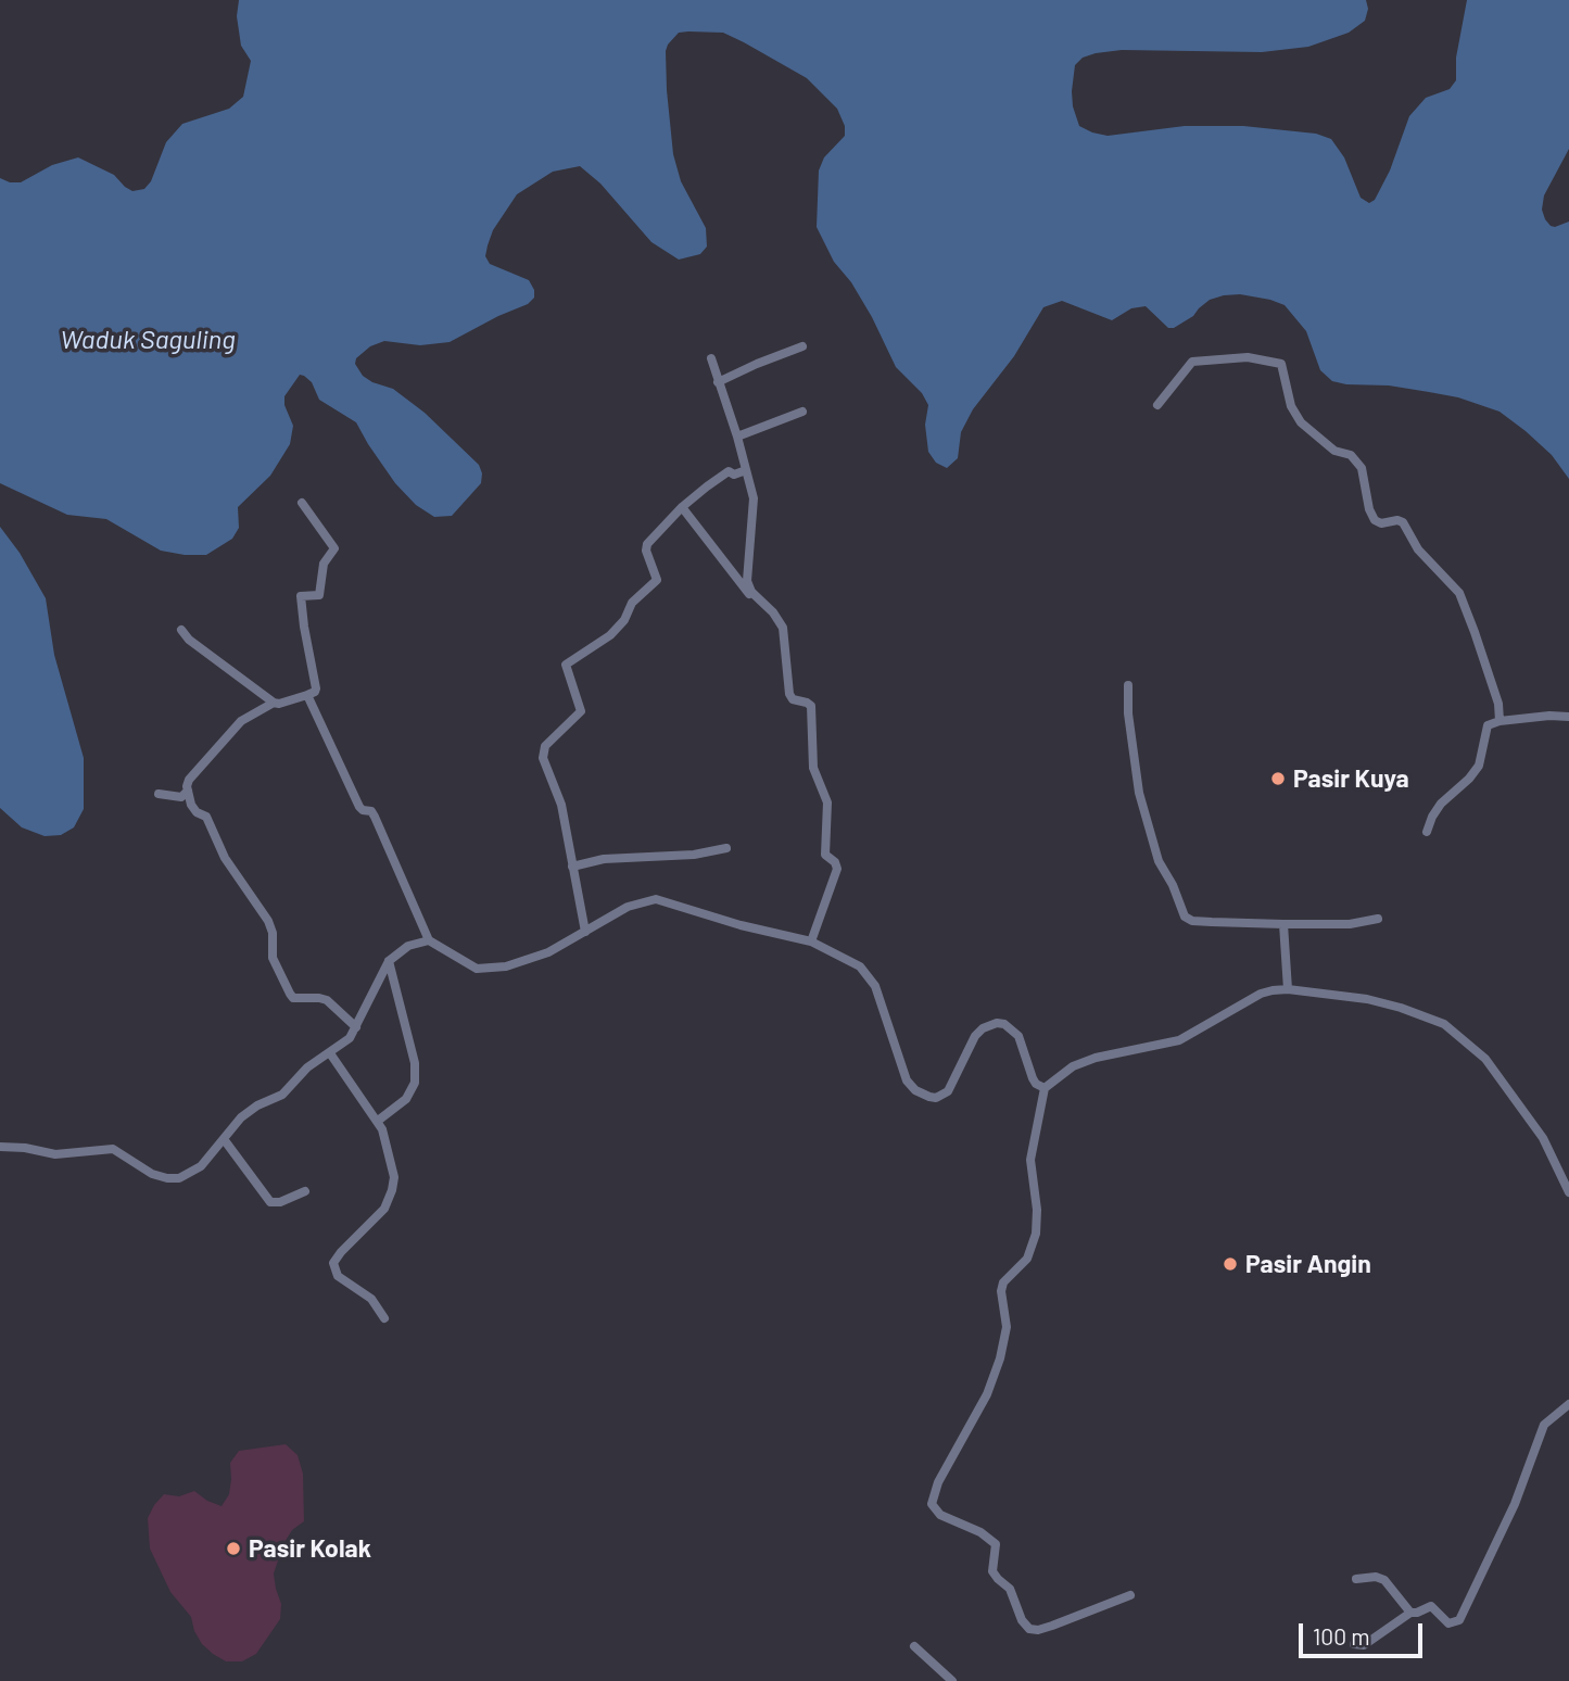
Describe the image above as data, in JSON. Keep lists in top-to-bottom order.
{
  "water": ["Waduk Saguling"],
  "places": ["Pasir Kuya", "Pasir Angin", "Pasir Kolak"],
  "scale_bar": "100 m"
}
